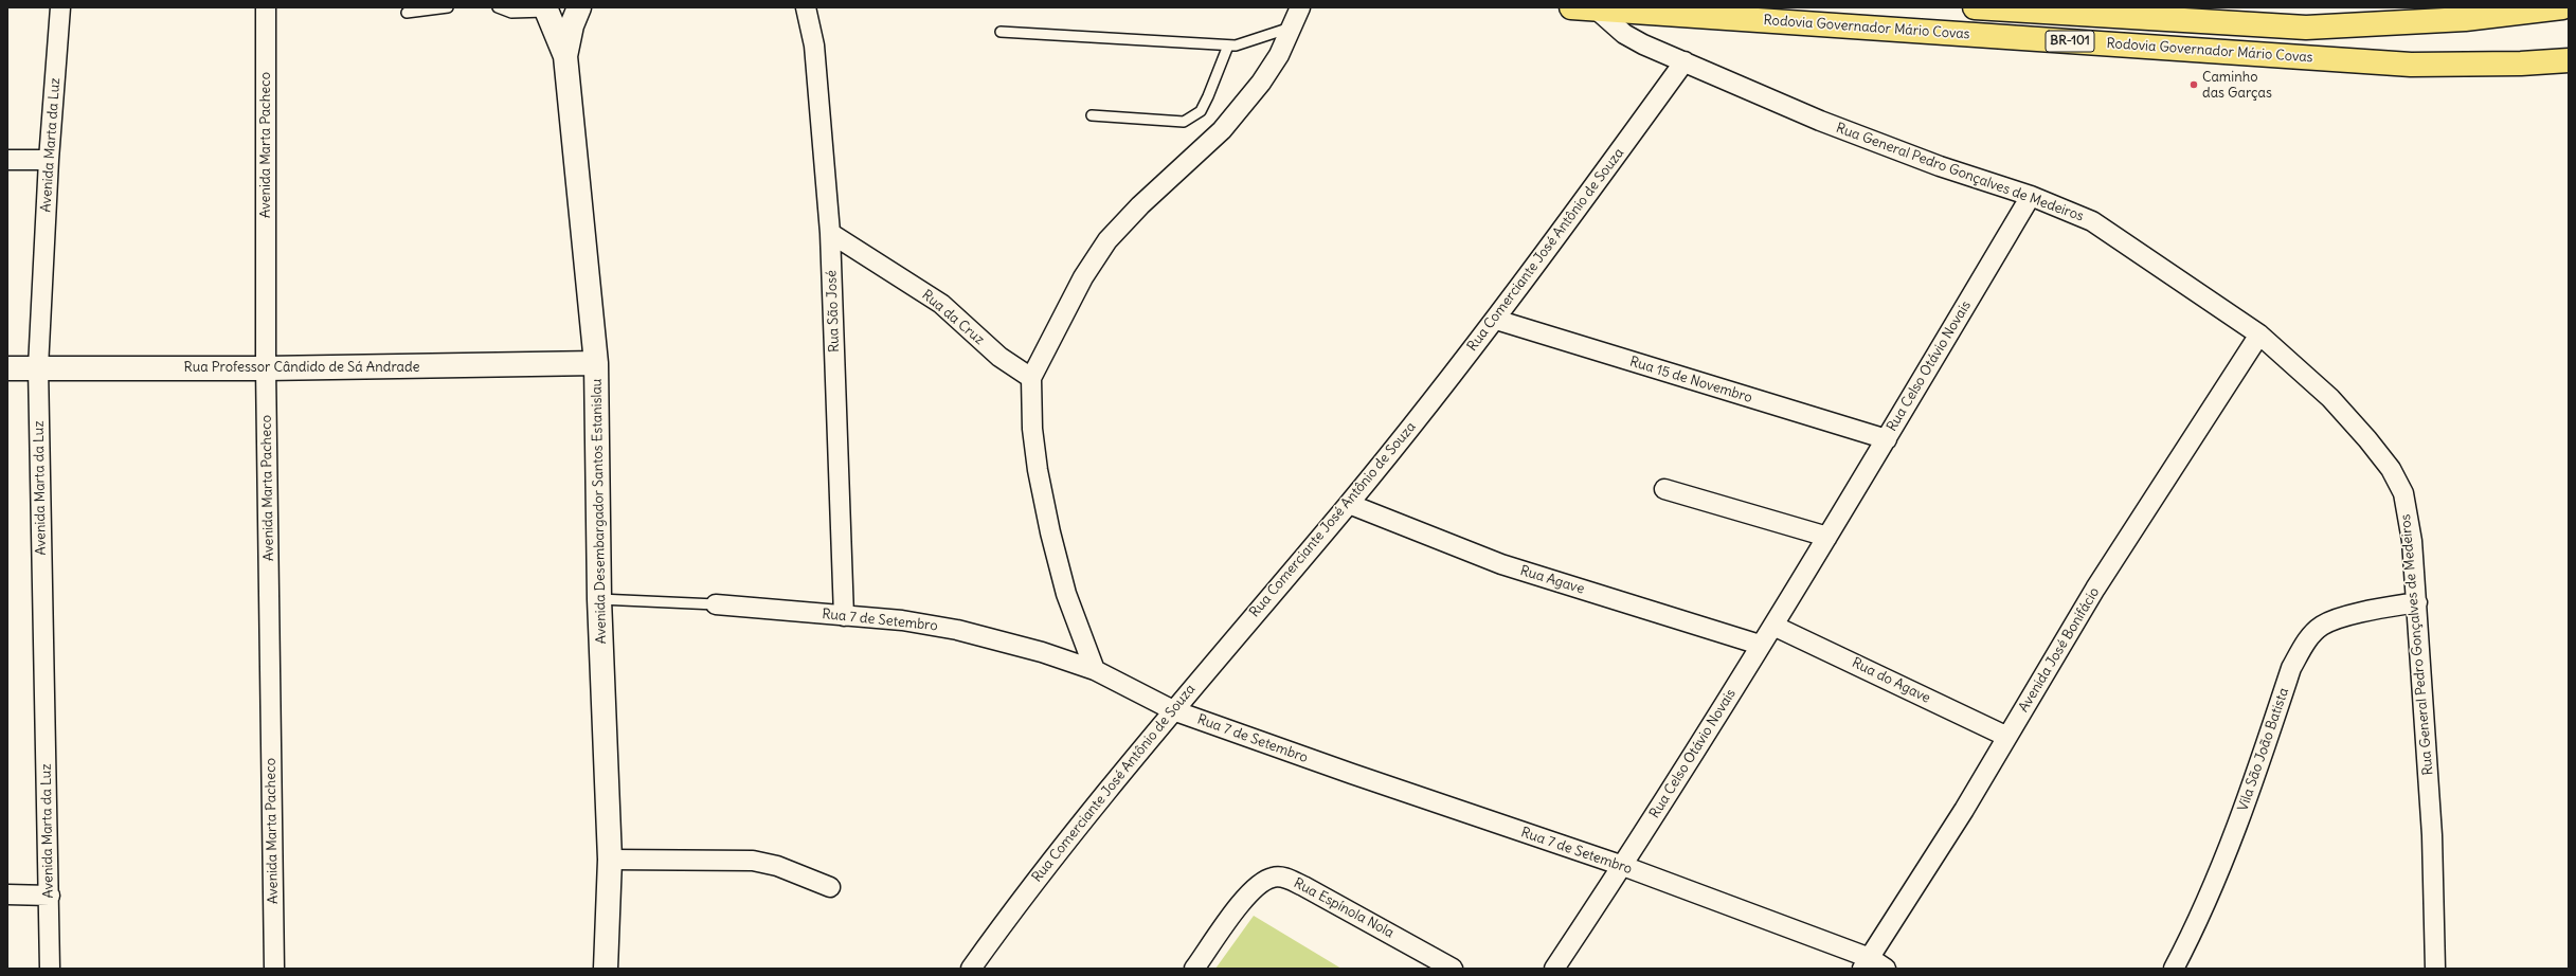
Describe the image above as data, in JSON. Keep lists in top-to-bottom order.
{
  "streets": {
    "highway": ["Rodovia Governador Mário Covas", "BR-101"],
    "street": [
      "Avenida Marta da Luz",
      "Avenida Marta Pacheco",
      "Rua General Pedro Gonçalves de Medeiros",
      "Rua Comerciante José Antônio de Souza",
      "Rua São José",
      "Rua da Cruz",
      "Rua Celso Otávio Novais",
      "Rua Professor Cândido de Sá Andrade",
      "Rua 15 de Novembro",
      "Avenida Desembargador Santos Estanislau",
      "Rua Agave",
      "Rua 7 de Setembro",
      "Avenida José Bonifácio",
      "Rua do Agave",
      "Vila São João Batista",
      "Rua Espínola Nola"
    ]
  },
  "crossings": [
    ["Rodovia Governador Mário Covas", "Rua General Pedro Gonçalves de Medeiros"],
    ["Avenida Marta da Luz", "Rua Professor Cândido de Sá Andrade"],
    ["Avenida Marta Pacheco", "Rua Professor Cândido de Sá Andrade"],
    ["Rua General Pedro Gonçalves de Medeiros", "Rua Comerciante José Antônio de Souza"],
    ["Rua General Pedro Gonçalves de Medeiros", "Rua Celso Otávio Novais"],
    ["Rua General Pedro Gonçalves de Medeiros", "Avenida José Bonifácio"],
    ["Rua General Pedro Gonçalves de Medeiros", "Vila São João Batista"],
    ["Rua Comerciante José Antônio de Souza", "Rua 15 de Novembro"],
    ["Rua Comerciante José Antônio de Souza", "Rua Agave"],
    ["Rua Comerciante José Antônio de Souza", "Rua 7 de Setembro"],
    ["Rua São José", "Rua da Cruz"],
    ["Rua São José", "Rua 7 de Setembro"],
    ["Rua Celso Otávio Novais", "Rua 15 de Novembro"],
    ["Rua Celso Otávio Novais", "Rua Agave"],
    ["Rua Celso Otávio Novais", "Rua 7 de Setembro"],
    ["Rua Celso Otávio Novais", "Rua do Agave"],
    ["Rua Professor Cândido de Sá Andrade", "Avenida Desembargador Santos Estanislau"],
    ["Avenida Desembargador Santos Estanislau", "Rua 7 de Setembro"],
    ["Rua 7 de Setembro", "Avenida José Bonifácio"],
    ["Avenida José Bonifácio", "Rua do Agave"]
  ],
  "places": ["Caminho das Garças"]
}
